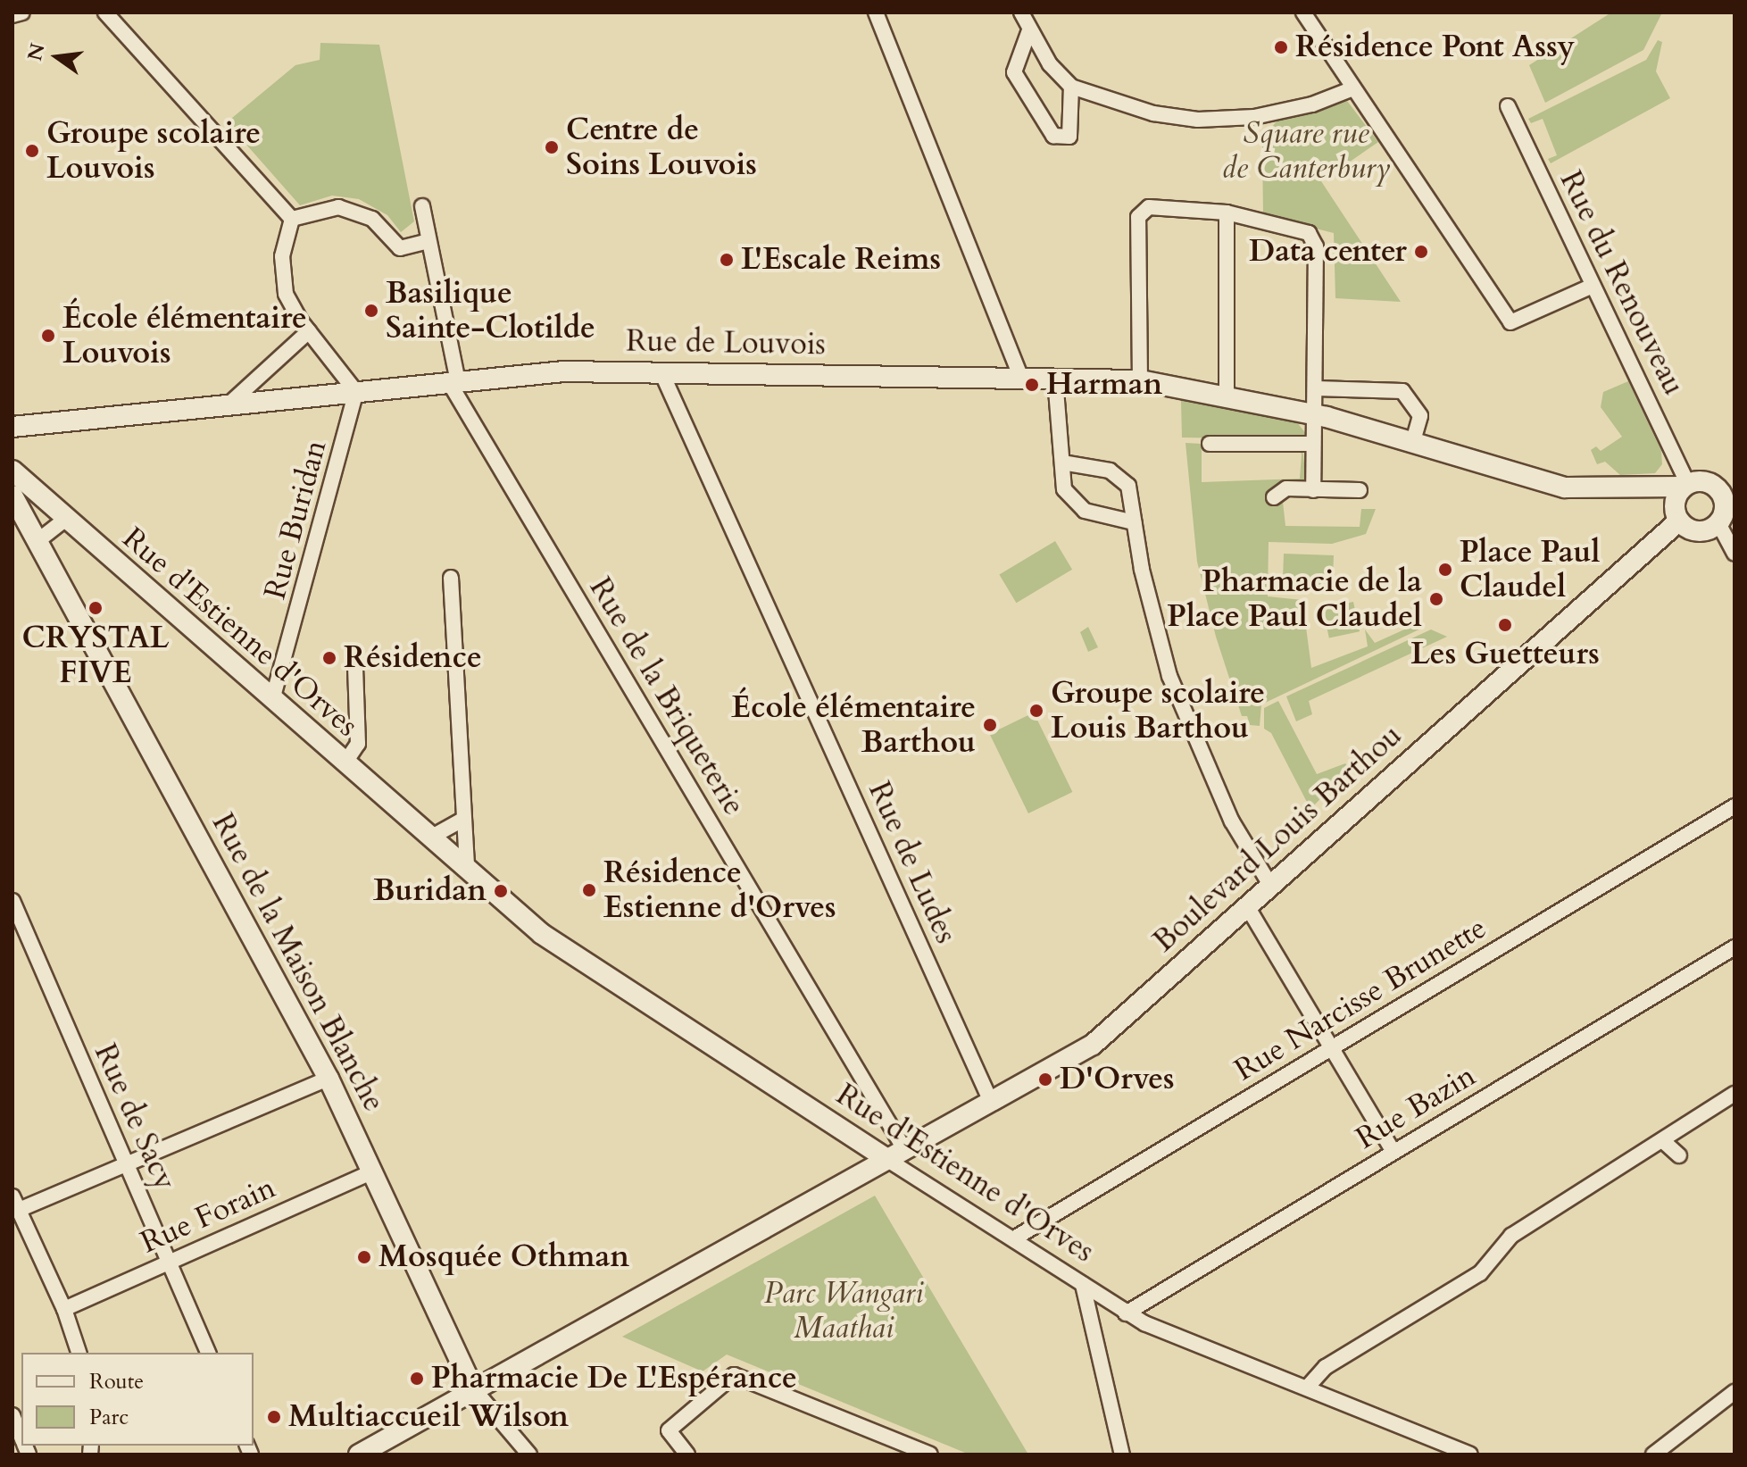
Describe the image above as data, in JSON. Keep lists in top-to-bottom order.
{
  "streets": {
    "street": [
      "Rue du Renouveau",
      "Rue de Louvois",
      "Rue Buridan",
      "Rue d'Estienne d'Orves",
      "Rue de la Briqueterie",
      "Boulevard Louis Barthou",
      "Rue de Ludes",
      "Rue de la Maison Blanche",
      "Rue Narcisse Brunette",
      "Rue Bazin",
      "Rue de Sacy",
      "Rue Forain"
    ]
  },
  "crossings": [
    ["Rue du Renouveau", "Rue de Louvois"],
    ["Rue du Renouveau", "Boulevard Louis Barthou"],
    ["Rue de Louvois", "Rue Buridan"],
    ["Rue de Louvois", "Rue de la Briqueterie"],
    ["Rue de Louvois", "Boulevard Louis Barthou"],
    ["Rue de Louvois", "Rue de Ludes"],
    ["Rue Buridan", "Rue d'Estienne d'Orves"],
    ["Rue d'Estienne d'Orves", "Boulevard Louis Barthou"],
    ["Rue d'Estienne d'Orves", "Rue Narcisse Brunette"],
    ["Rue d'Estienne d'Orves", "Rue Bazin"],
    ["Rue de la Briqueterie", "Boulevard Louis Barthou"],
    ["Boulevard Louis Barthou", "Rue de Ludes"],
    ["Boulevard Louis Barthou", "Rue de la Maison Blanche"],
    ["Rue de la Maison Blanche", "Rue Forain"],
    ["Rue de Sacy", "Rue Forain"]
  ],
  "parks": ["Square rue de Canterbury", "Parc Wangari Maathai"],
  "places": [
    "Résidence Pont Assy",
    "Centre de Soins Louvois",
    "Groupe scolaire Louvois",
    "Data center",
    "L'Escale Reims",
    "Basilique Sainte-Clotilde",
    "École élémentaire Louvois",
    "Harman",
    "Place Paul Claudel",
    "Pharmacie de la Place Paul Claudel",
    "CRYSTAL FIVE",
    "Les Guetteurs",
    "Résidence",
    "Groupe scolaire Louis Barthou",
    "École élémentaire Barthou",
    "Résidence Estienne d'Orves",
    "Buridan",
    "D'Orves",
    "Mosquée Othman",
    "Pharmacie De L'Espérance",
    "Multiaccueil Wilson"
  ],
  "legend": ["Route", "Parc"],
  "north": "left"
}
